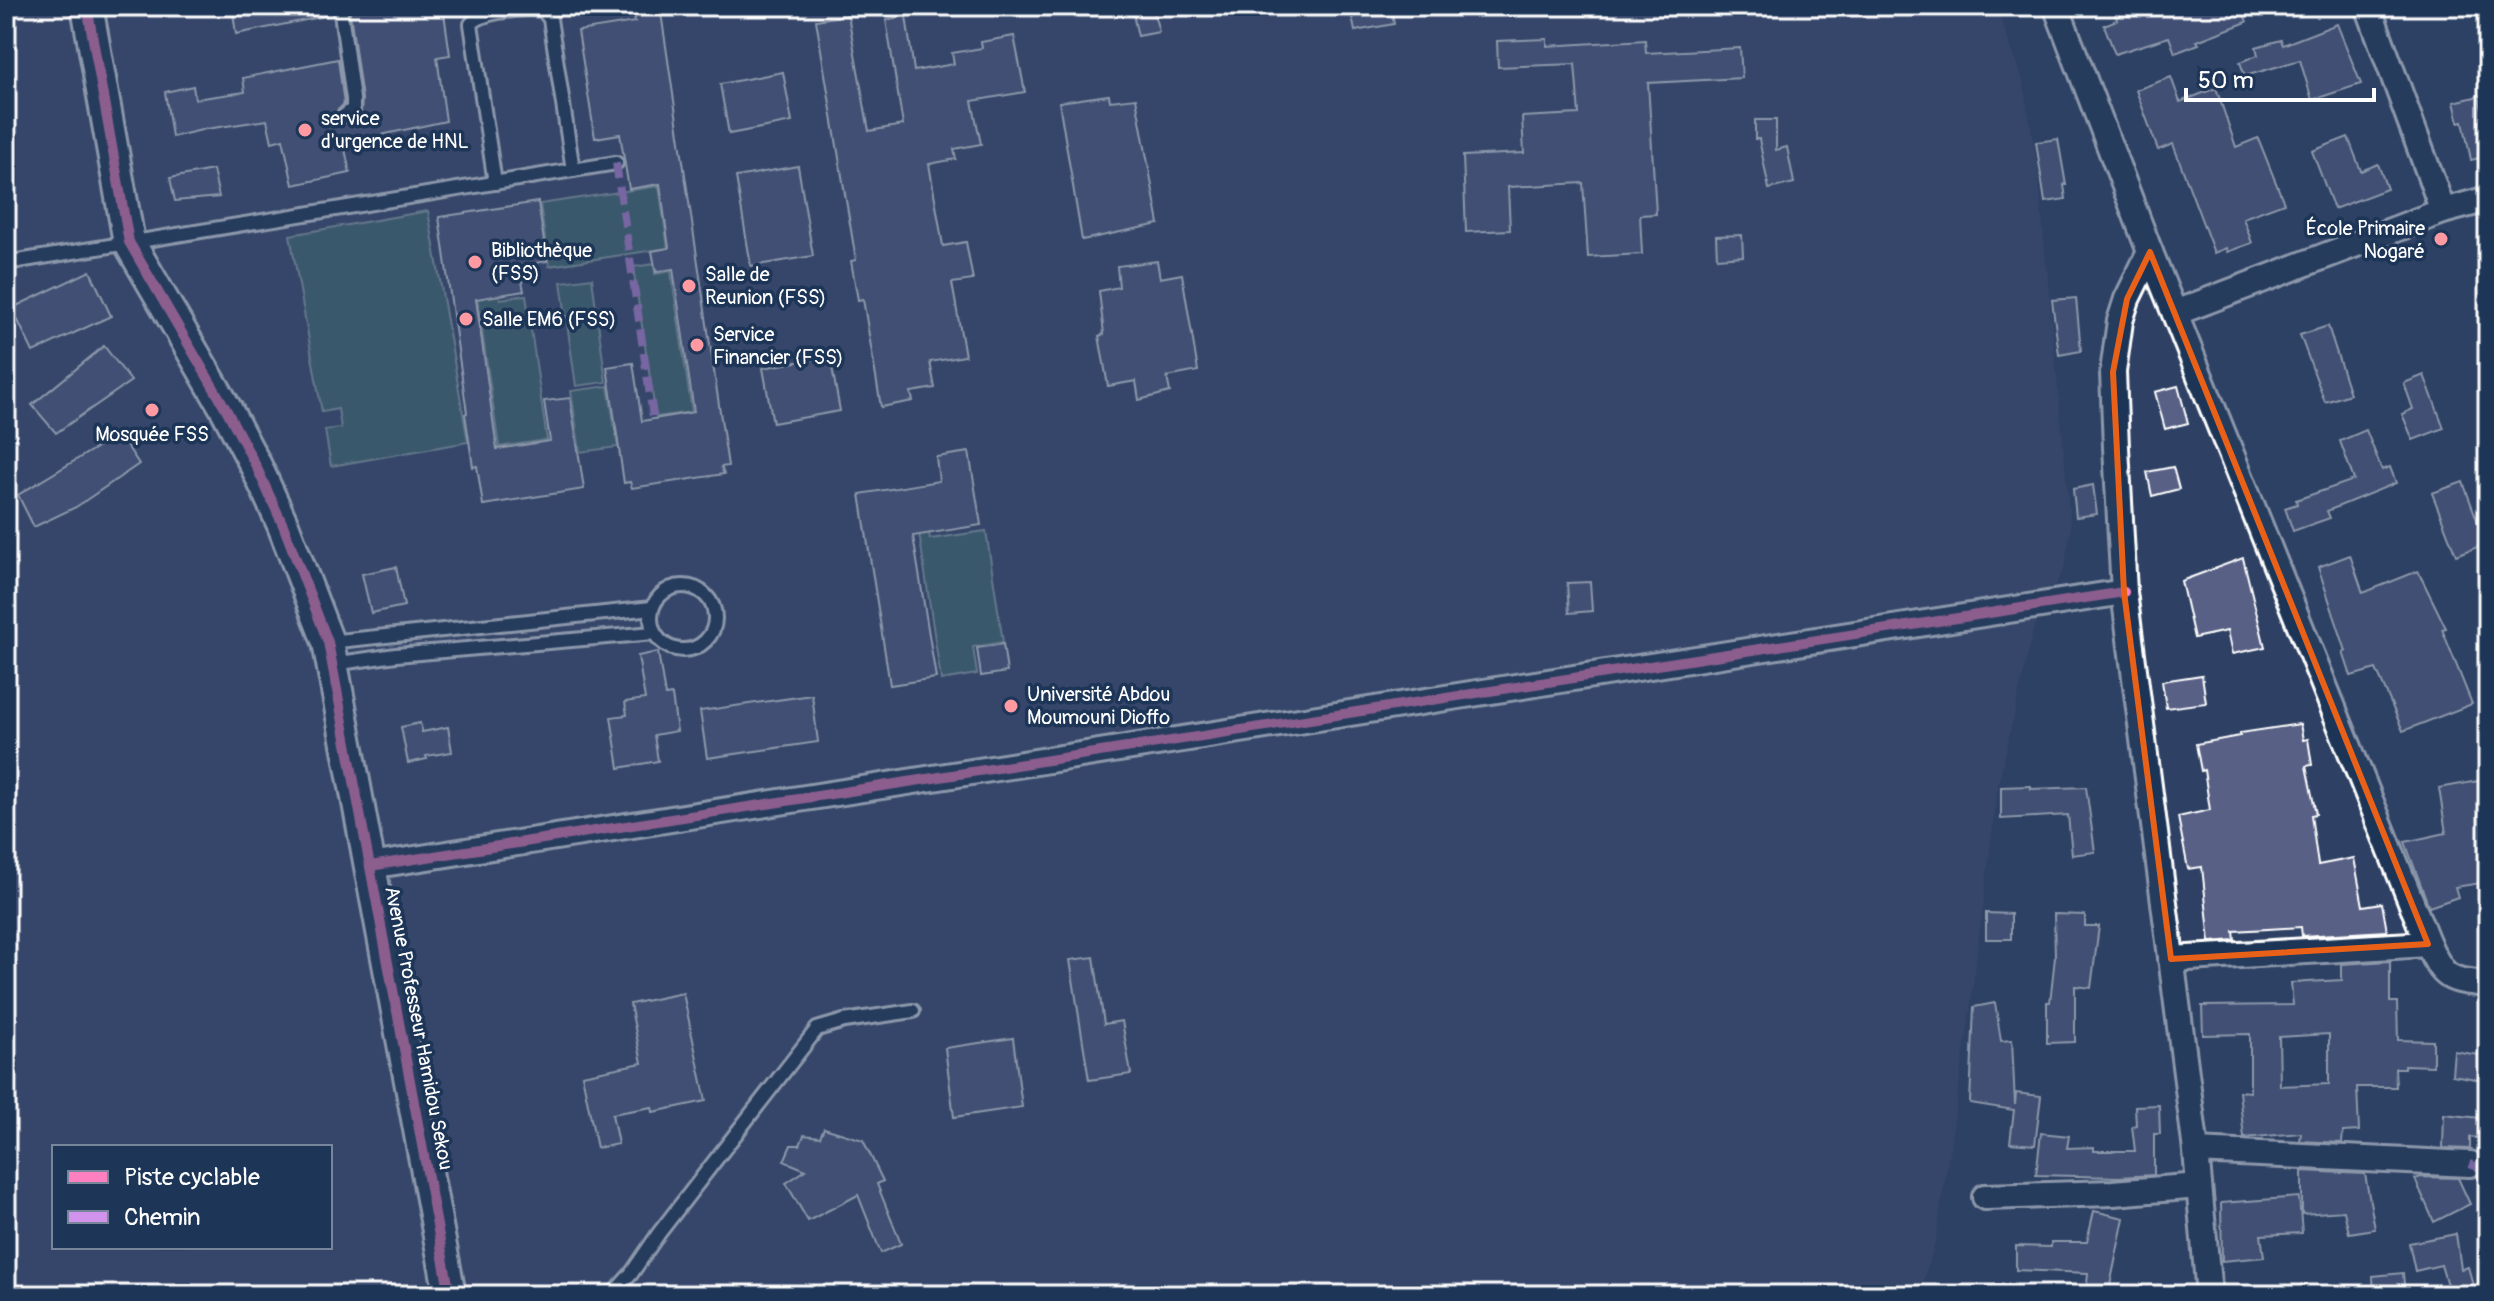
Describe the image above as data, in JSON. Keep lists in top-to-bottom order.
{
  "streets": {
    "street": ["Avenue Professeur Hamidou Sekou"]
  },
  "places": [
    "service d'urgence de HNL",
    "École Primaire Nogaré",
    "Bibliothèque (FSS)",
    "Salle de Reunion (FSS)",
    "Salle EM6 (FSS)",
    "Service Financier (FSS)",
    "Mosquée FSS",
    "Université Abdou Moumouni Dioffo"
  ],
  "legend": ["Piste cyclable", "Chemin"],
  "scale_bar": "50 m"
}
